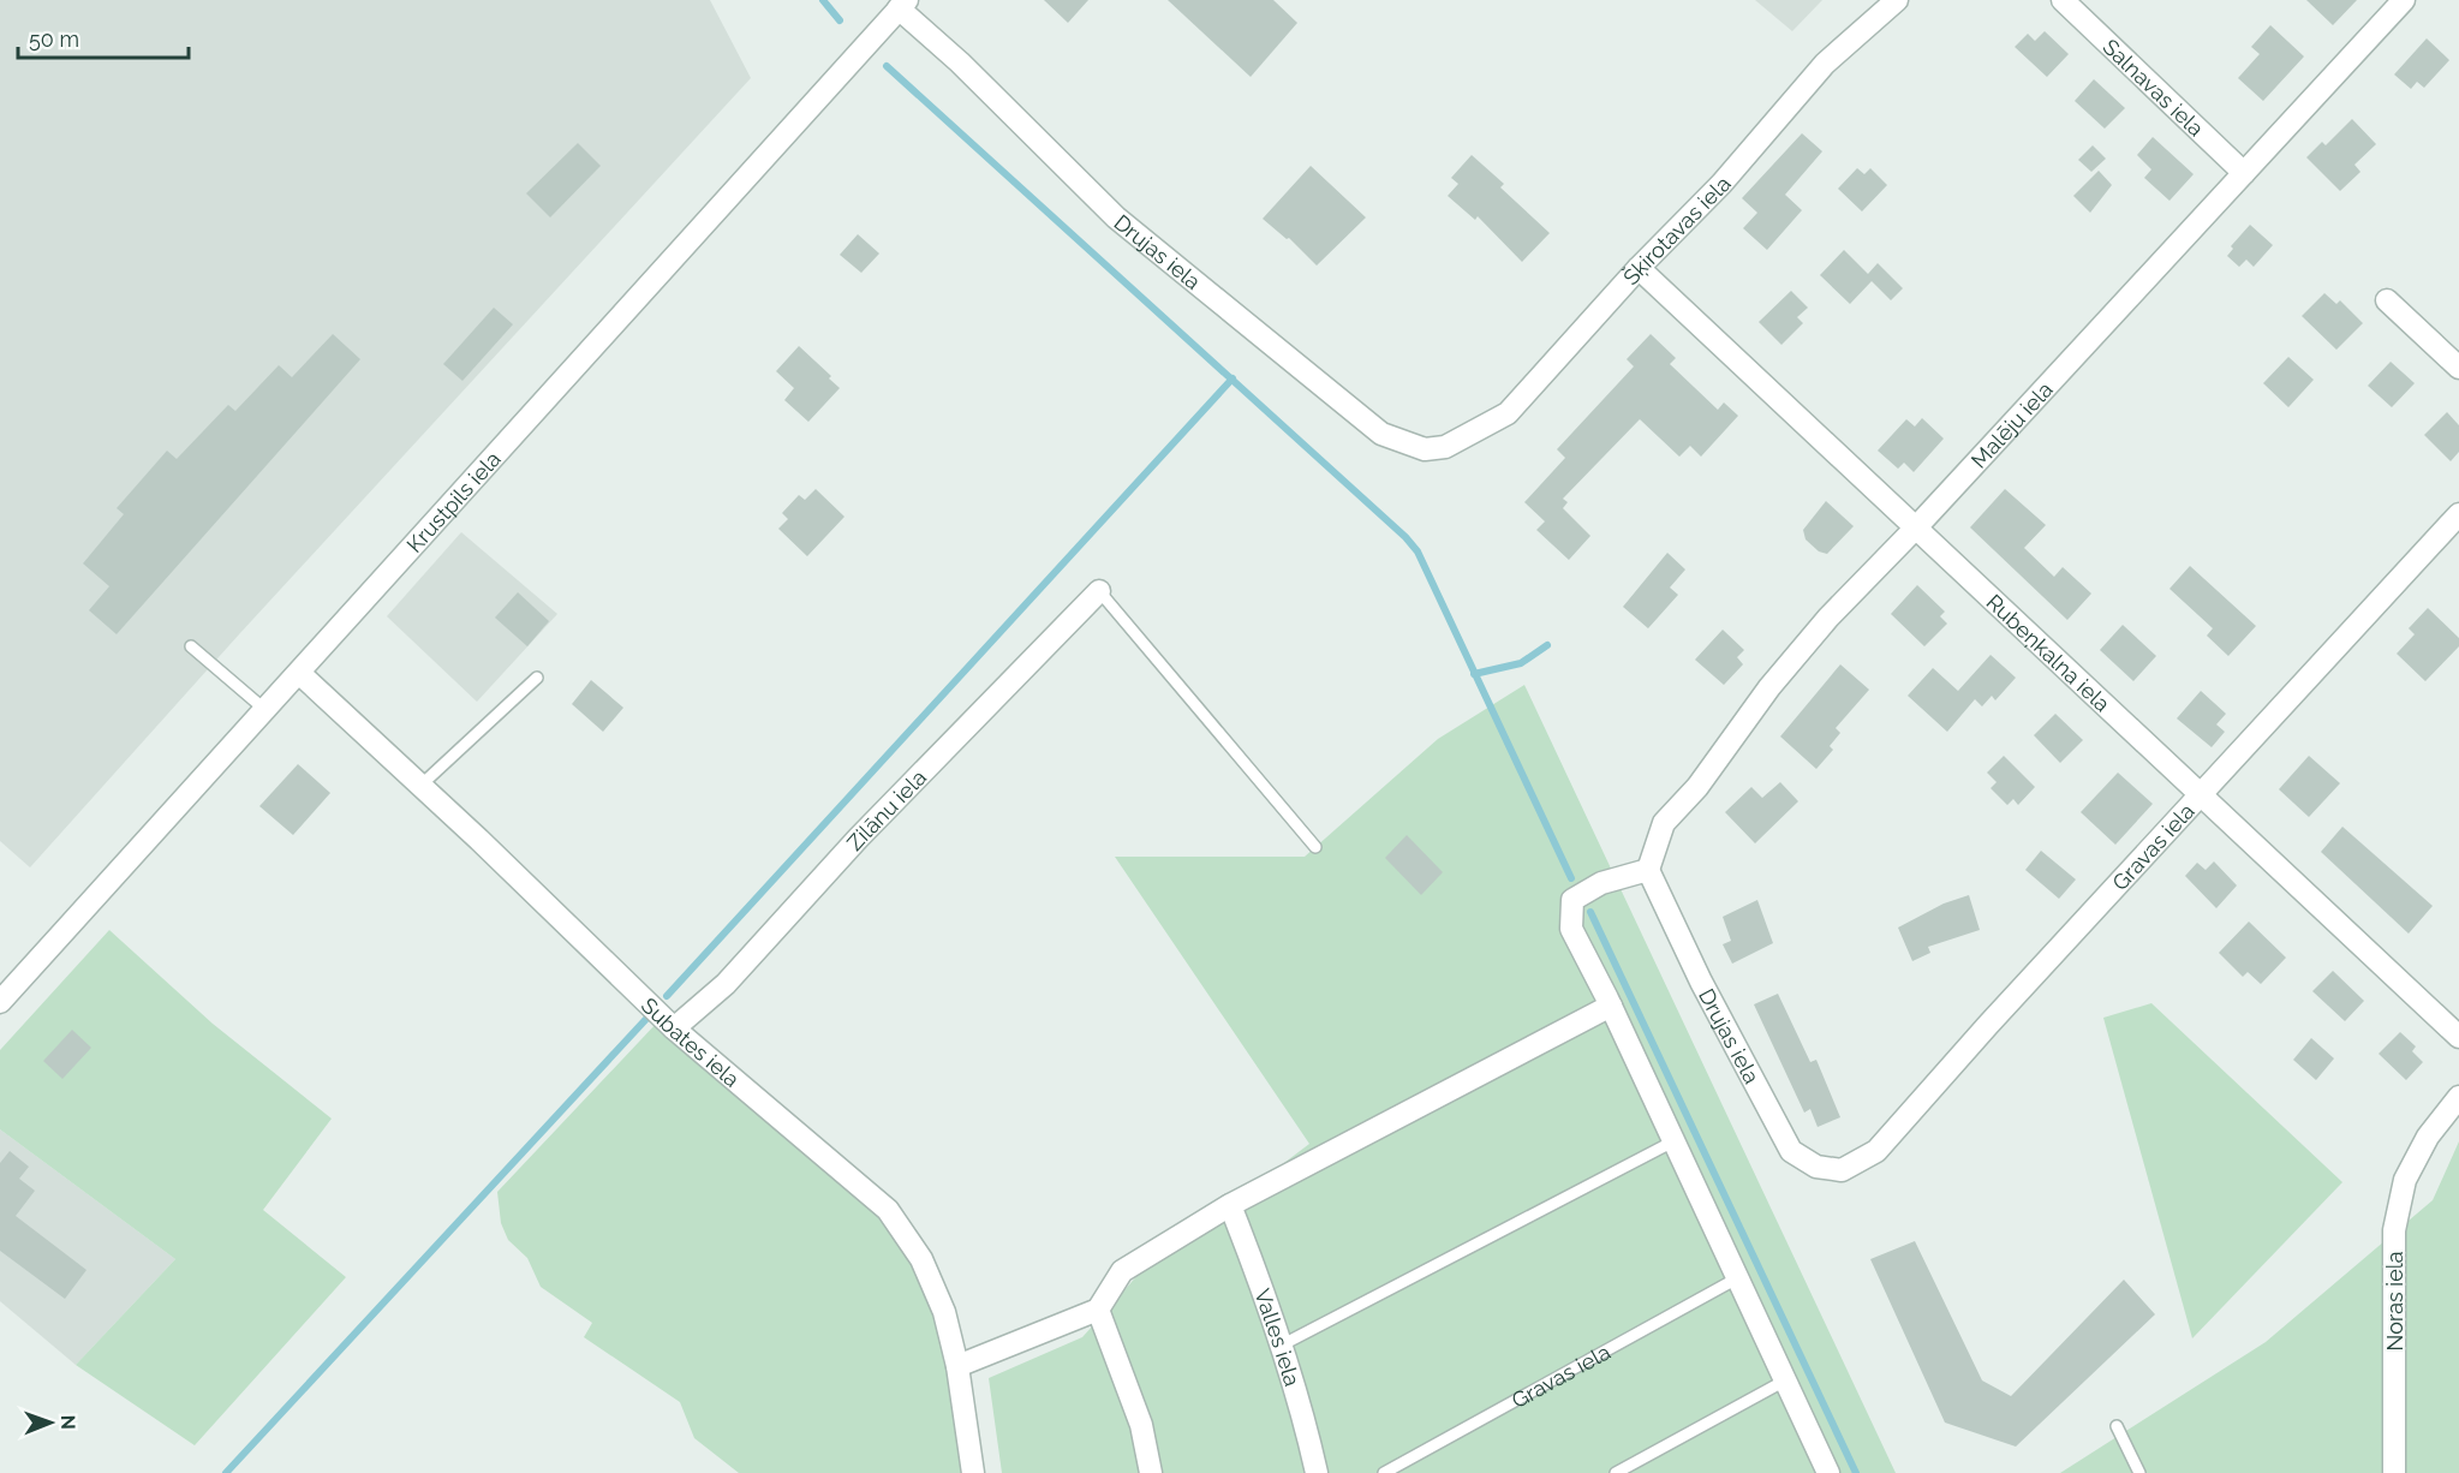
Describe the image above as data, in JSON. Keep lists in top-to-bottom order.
{
  "streets": {
    "street": [
      "Salnavas iela",
      "Šķirotavas iela",
      "Drujas iela",
      "Malēju iela",
      "Krustpils iela",
      "Rubeņkalna iela",
      "Zilānu iela",
      "Gravas iela",
      "Subates iela",
      "Noras iela",
      "Valles iela"
    ]
  },
  "crossings": [
    ["Salnavas iela", "Malēju iela"],
    ["Šķirotavas iela", "Drujas iela"],
    ["Šķirotavas iela", "Rubeņkalna iela"],
    ["Drujas iela", "Malēju iela"],
    ["Drujas iela", "Krustpils iela"],
    ["Drujas iela", "Gravas iela"],
    ["Malēju iela", "Rubeņkalna iela"],
    ["Krustpils iela", "Subates iela"],
    ["Rubeņkalna iela", "Gravas iela"],
    ["Zilānu iela", "Subates iela"]
  ],
  "scale_bar": "50 m",
  "north": "right"
}
